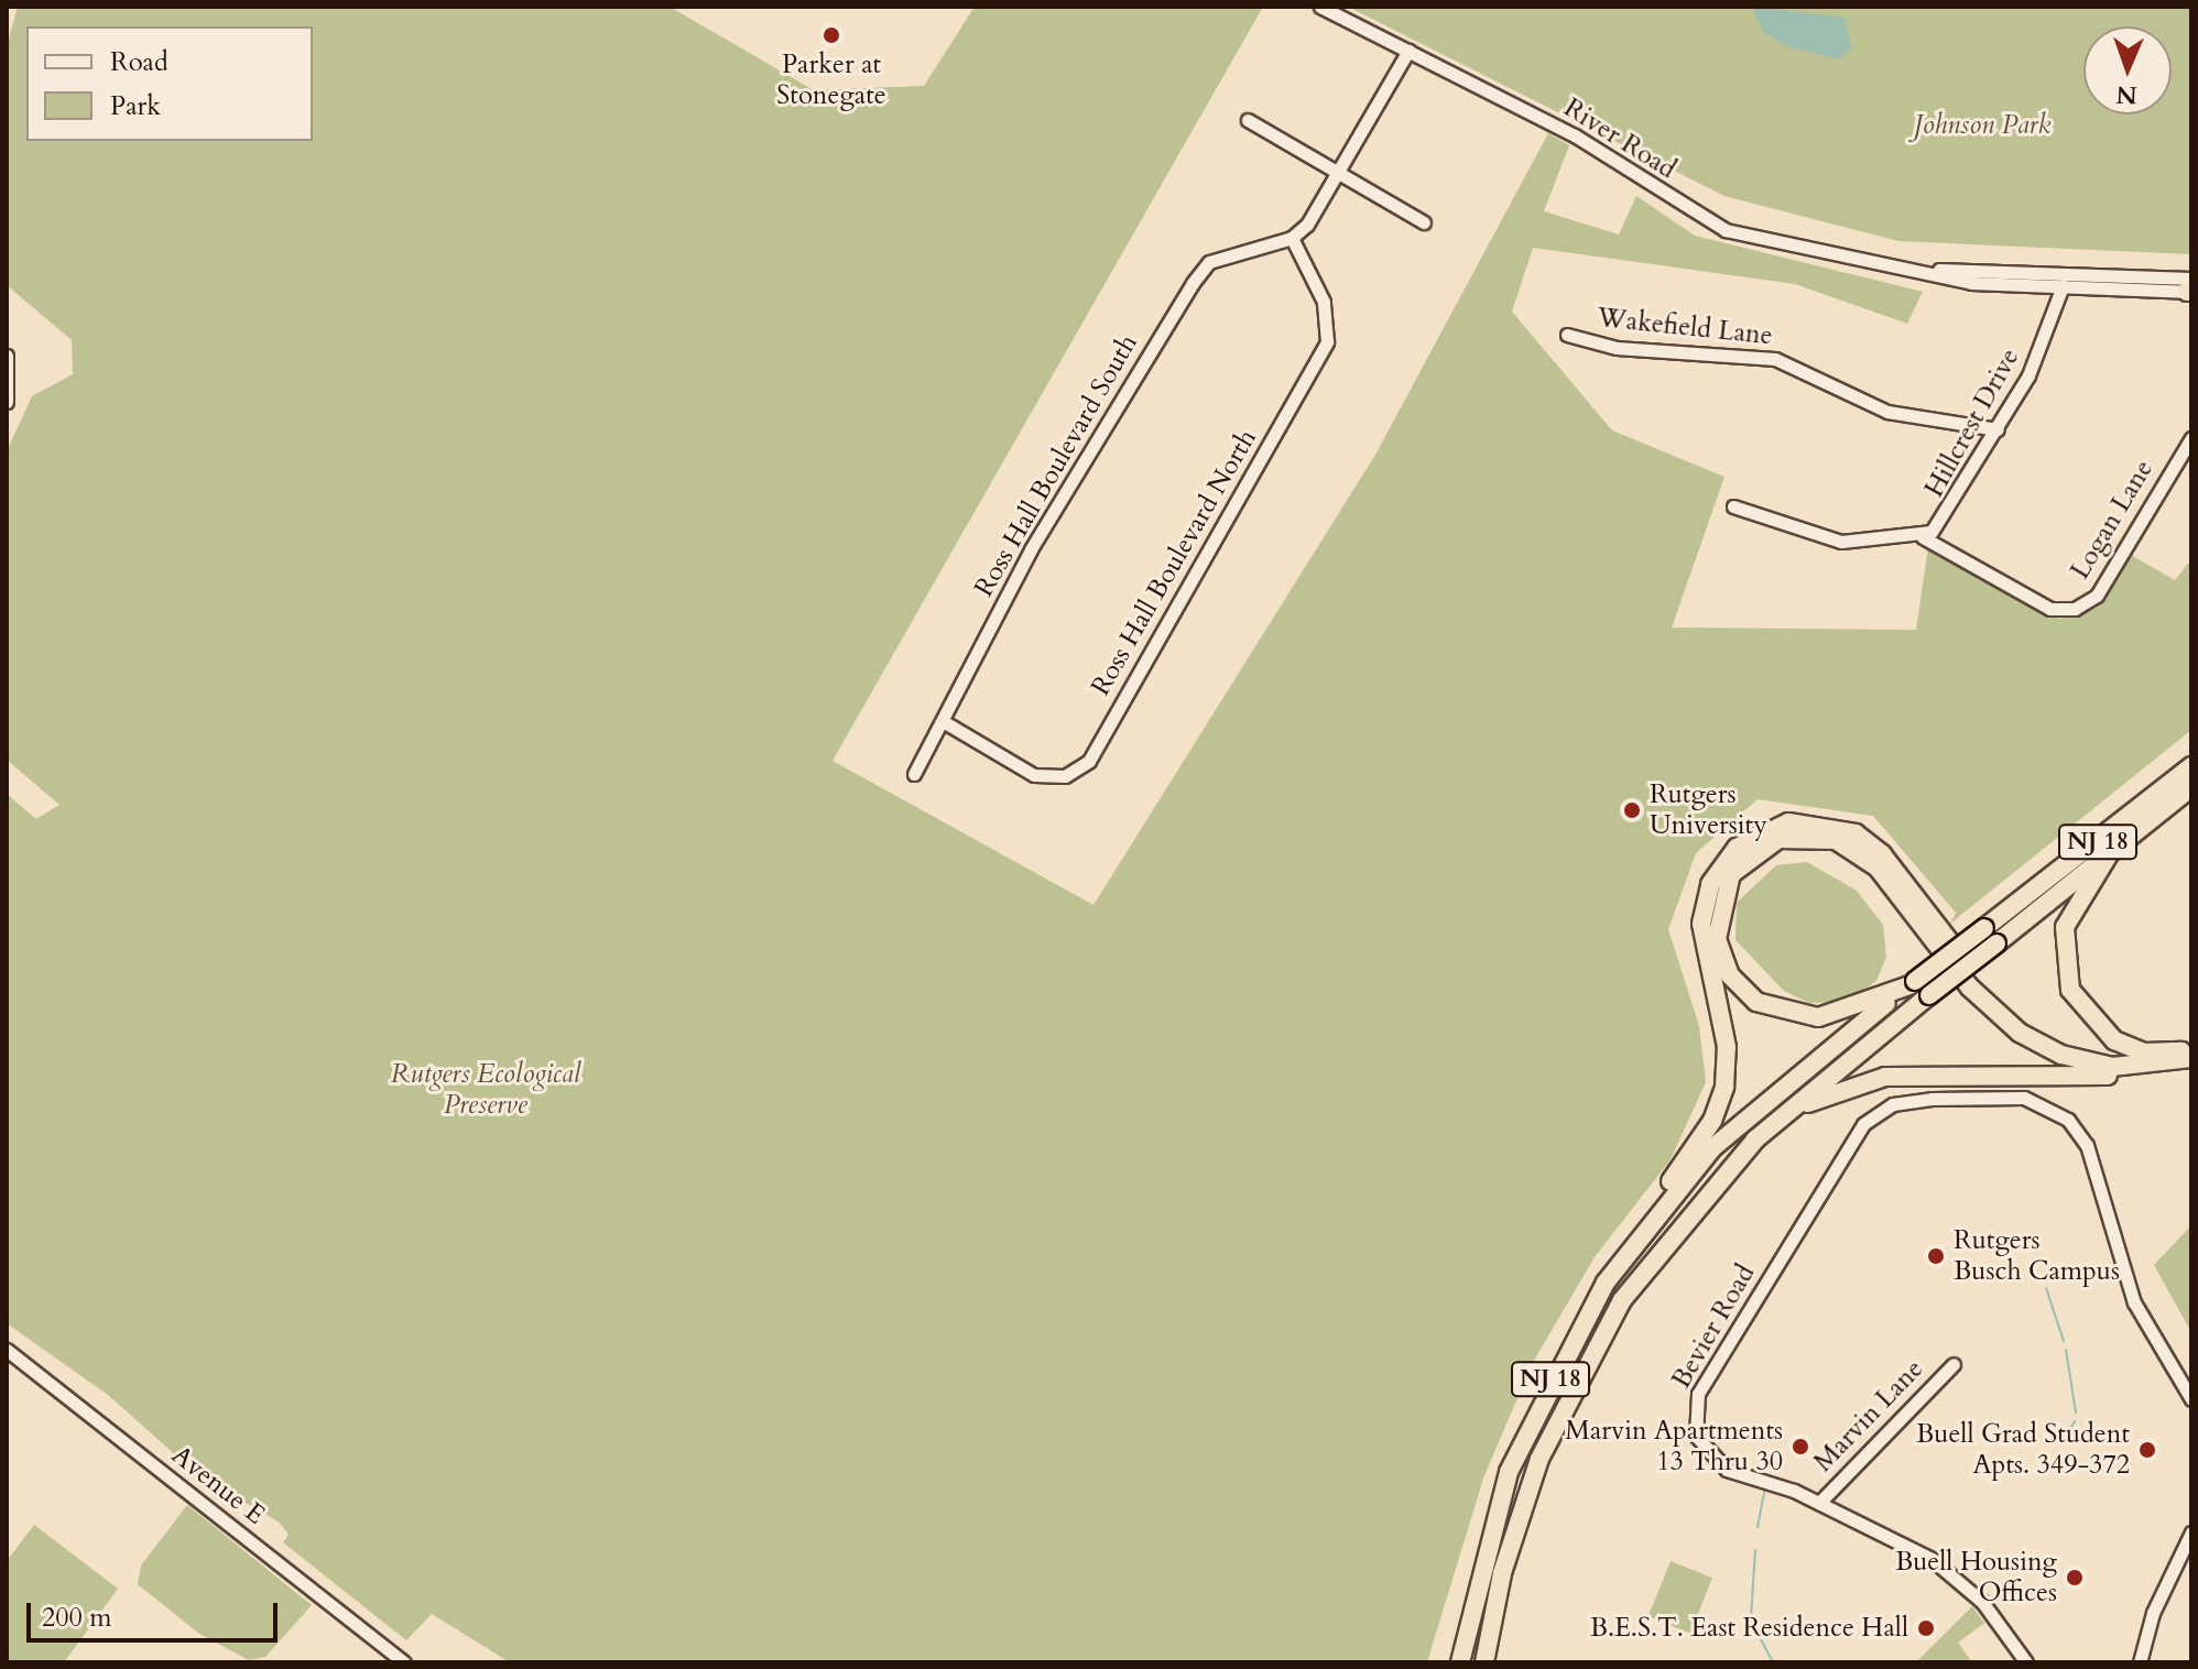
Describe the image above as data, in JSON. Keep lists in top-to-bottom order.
{
  "streets": {
    "highway": ["NJ 18"],
    "street": [
      "River Road",
      "Wakefield Lane",
      "Hillcrest Drive",
      "Ross Hall Boulevard South",
      "Logan Lane",
      "Ross Hall Boulevard North",
      "Bevier Road",
      "Marvin Lane",
      "Avenue E"
    ]
  },
  "crossings": [
    ["River Road", "Hillcrest Drive"],
    ["Wakefield Lane", "Hillcrest Drive"],
    ["Hillcrest Drive", "Logan Lane"],
    ["Ross Hall Boulevard South", "Ross Hall Boulevard North"],
    ["Bevier Road", "Marvin Lane"]
  ],
  "parks": ["Johnson Park", "Rutgers Ecological Preserve"],
  "places": [
    "Parker at Stonegate",
    "Rutgers University",
    "Rutgers Busch Campus",
    "Marvin Apartments 13 Thru 30",
    "Buell Grad Student Apts. 349-372",
    "Buell Housing Offices",
    "B.E.S.T. East Residence Hall"
  ],
  "legend": ["Road", "Park"],
  "scale_bar": "200 m",
  "north": "bottom"
}
